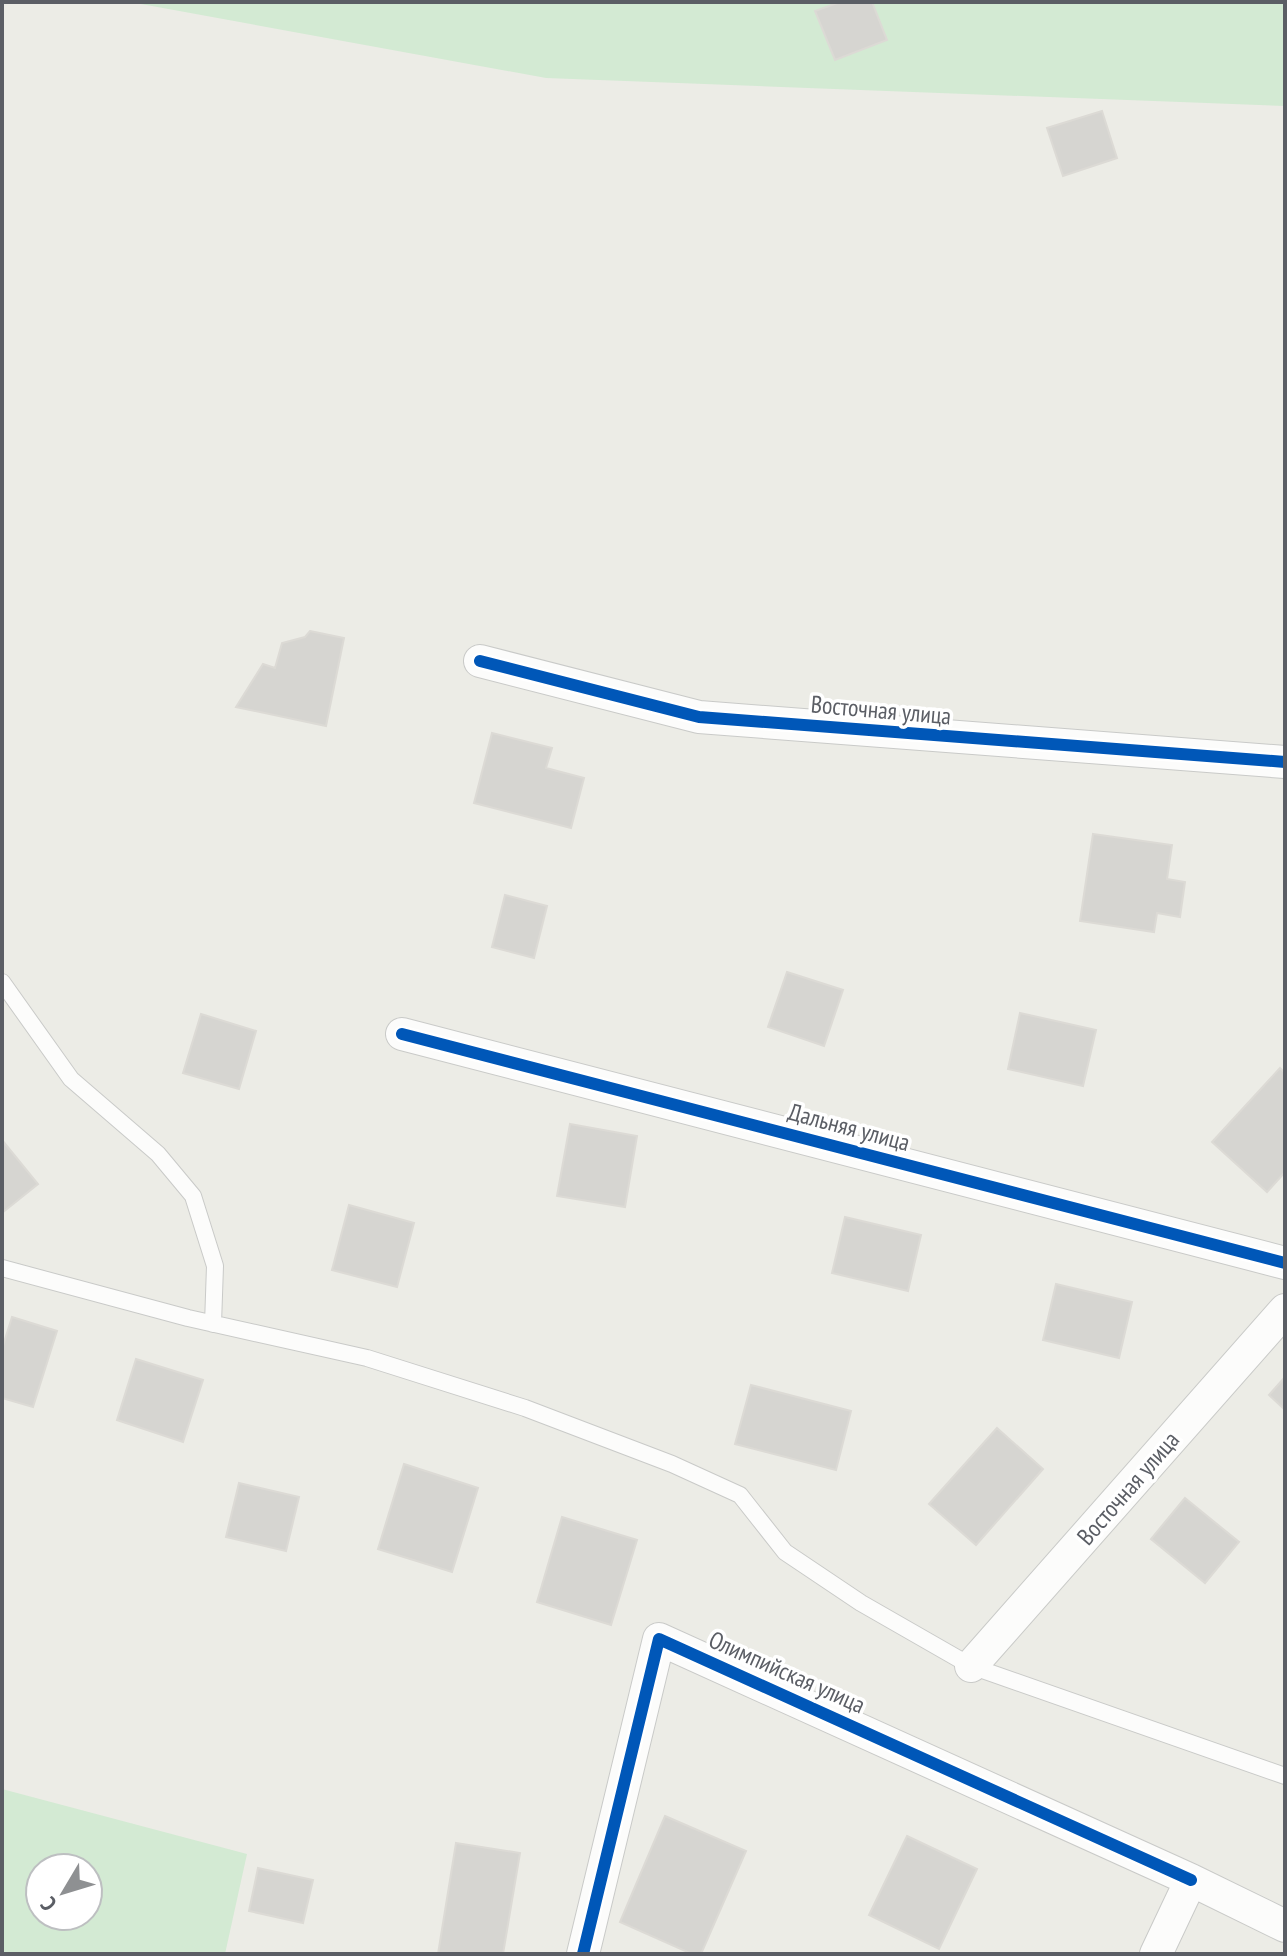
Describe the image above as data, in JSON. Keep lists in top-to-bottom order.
{
  "streets": {
    "street": ["Восточная улица", "Дальняя улица", "Олимпийская улица"]
  },
  "north": "bottom left"
}
